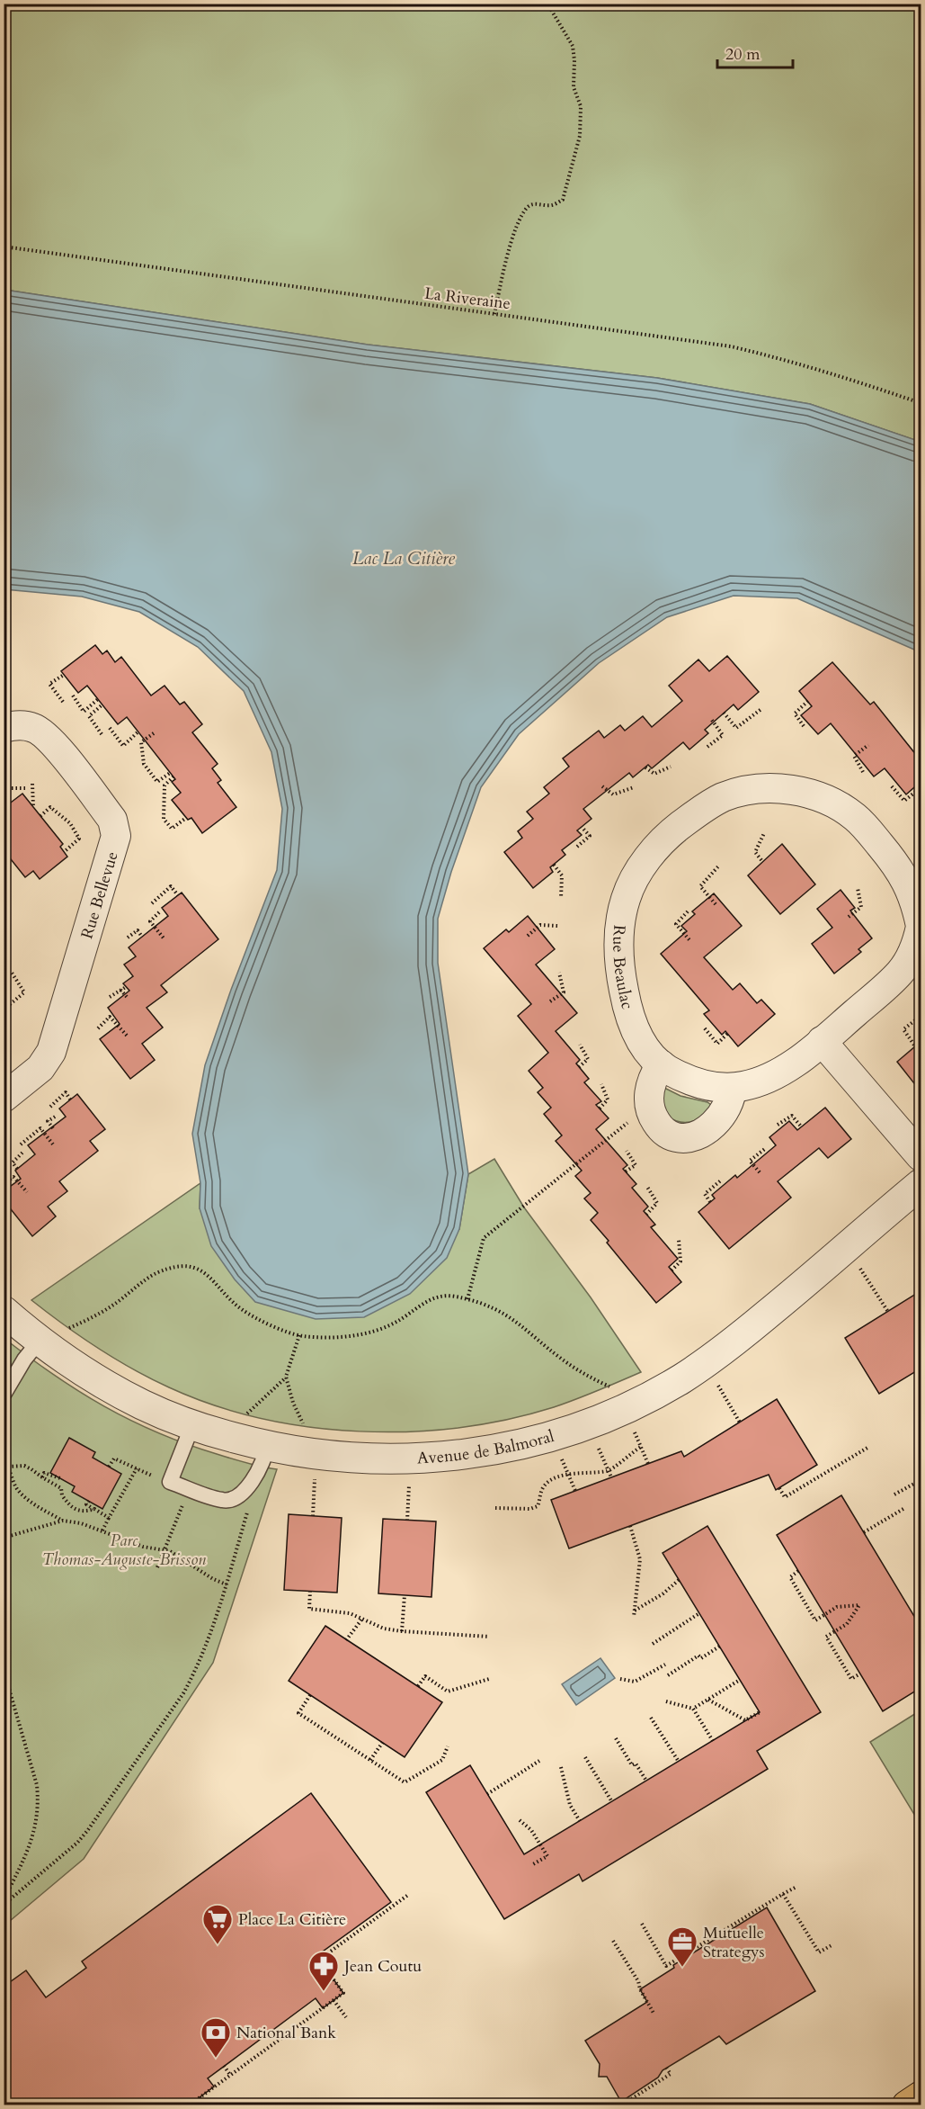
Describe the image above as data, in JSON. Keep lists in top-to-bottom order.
{
  "streets": {
    "street": ["Rue Bellevue", "Rue Beaulac", "Avenue de Balmoral"],
    "path": ["La Riveraine"]
  },
  "water": ["Lac La Citière"],
  "parks": ["Parc Thomas-Auguste-Brisson"],
  "places": {
    "supermarket": ["Place La Citière"],
    "office": ["Mutuelle Strategys"],
    "pharmacy": ["Jean Coutu"],
    "bank": ["National Bank"]
  },
  "scale_bar": "20 m"
}
